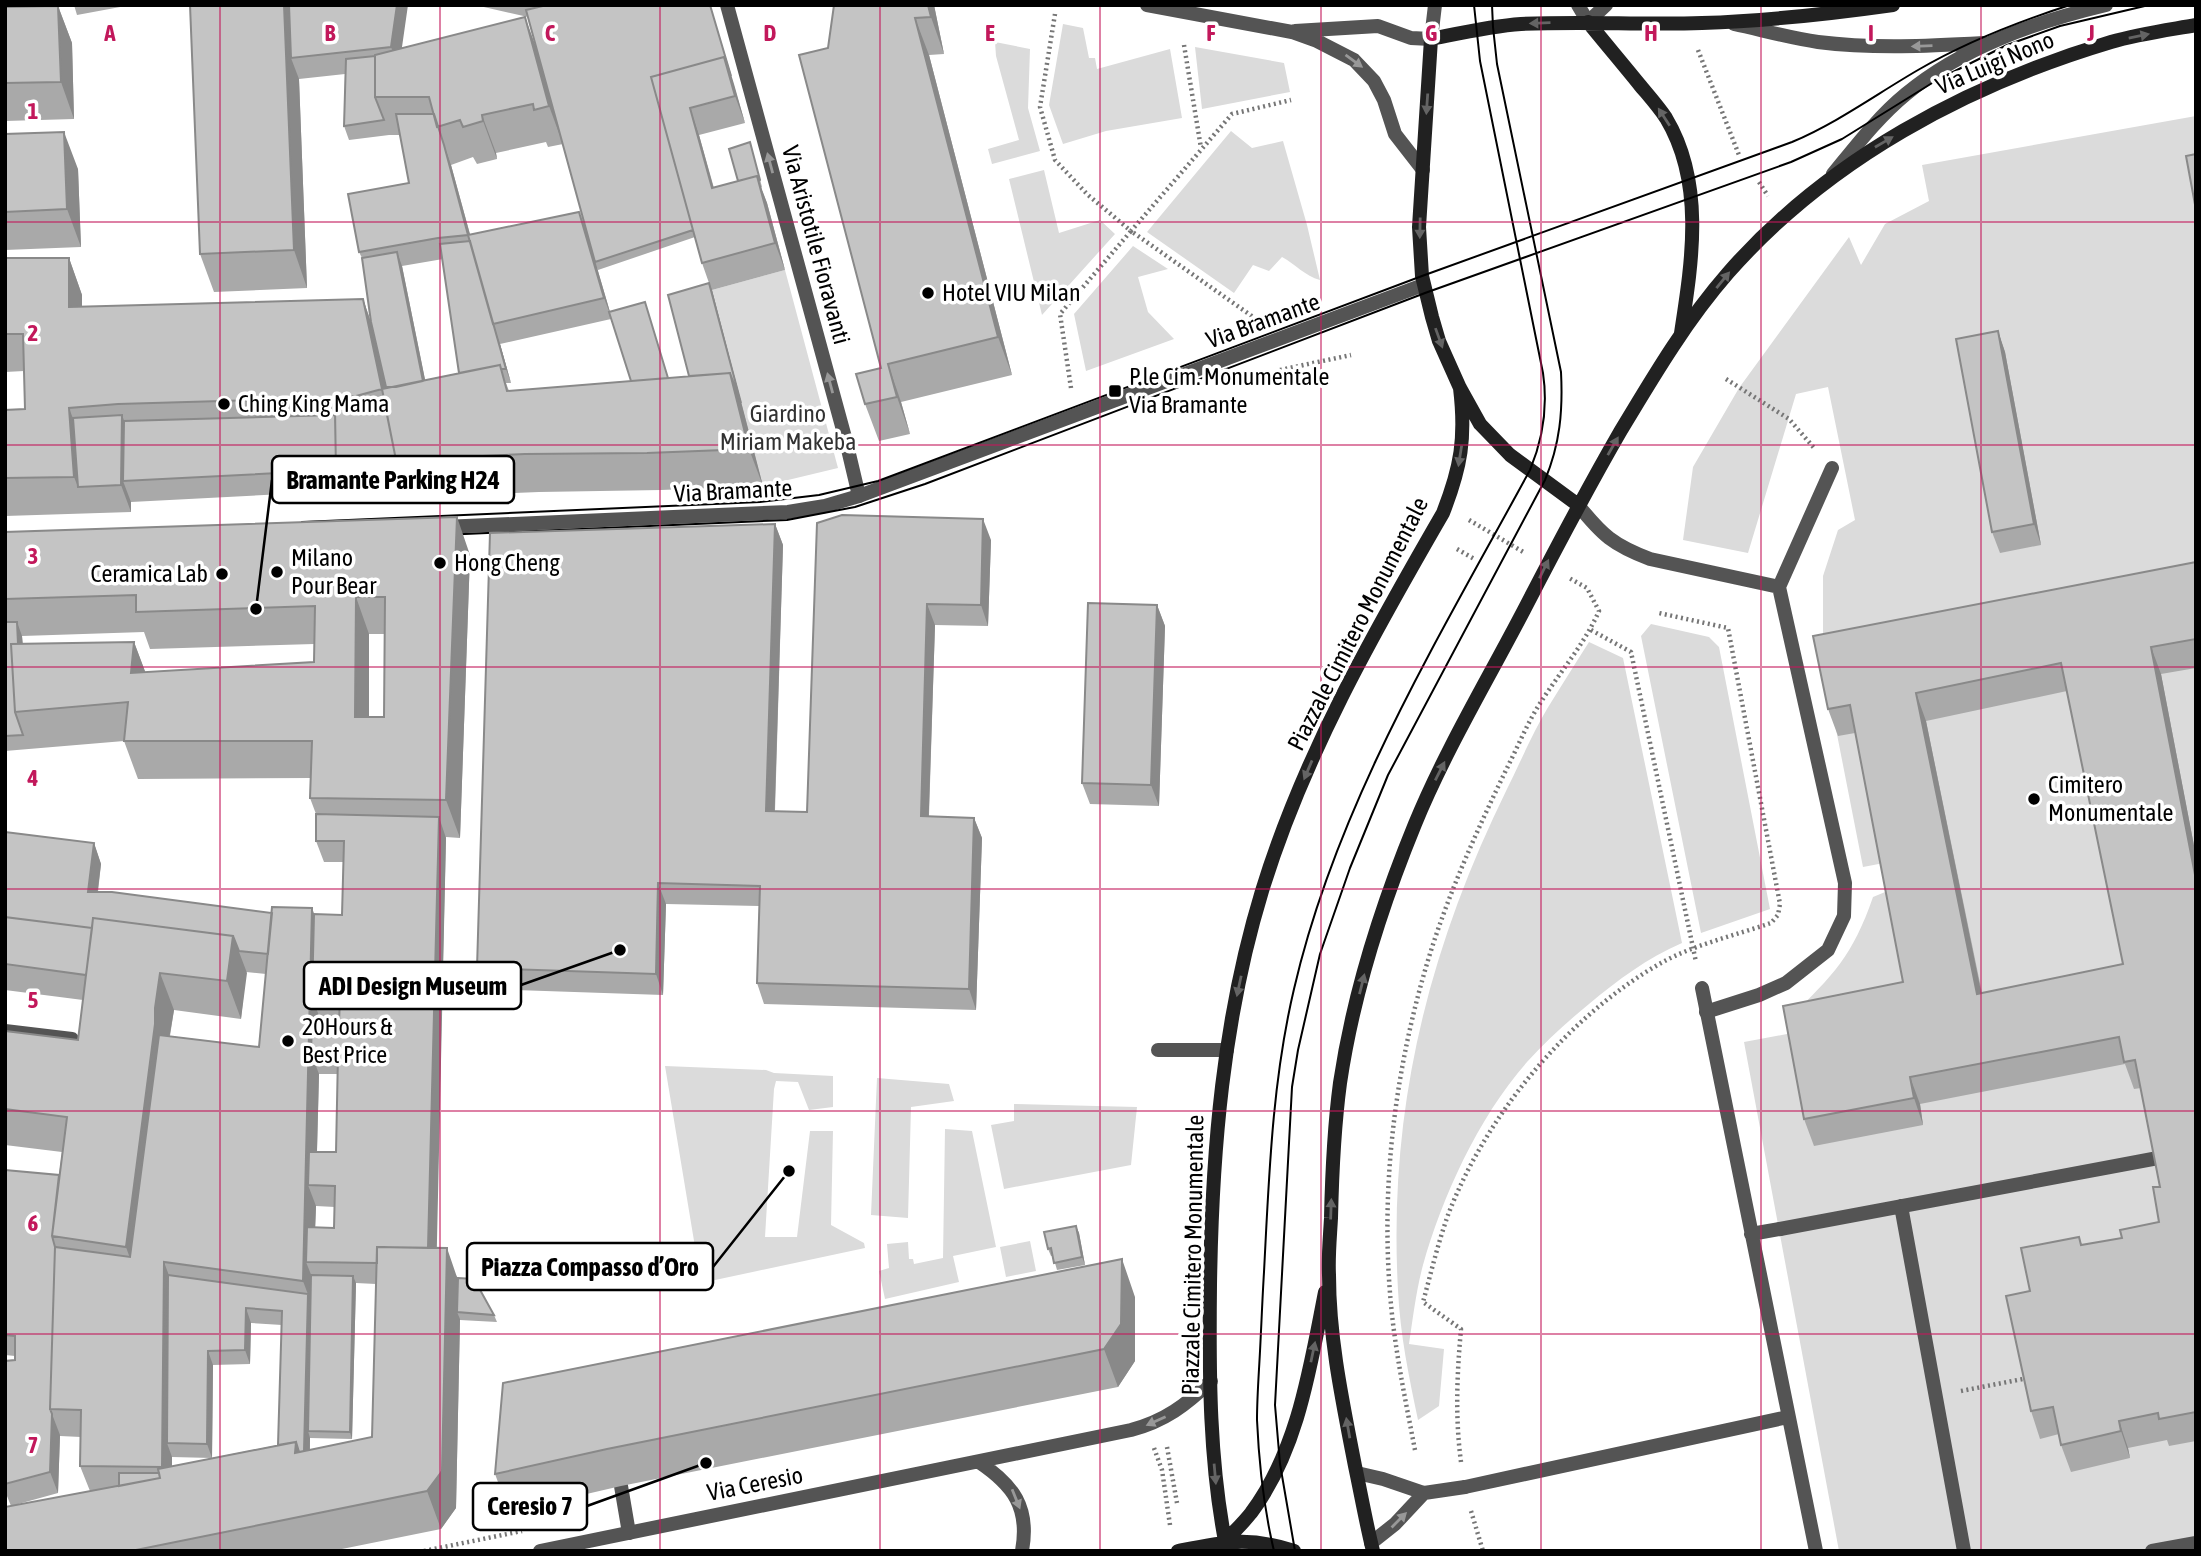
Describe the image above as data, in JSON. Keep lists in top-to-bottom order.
{
  "streets": {
    "main road": ["Via Luigi Nono", "Piazzale Cimitero Monumentale"],
    "street": ["Via Aristotile Fioravanti", "Via Bramante", "Via Ceresio"]
  },
  "crossings": [
    ["Via Aristotile Fioravanti", "Via Bramante"],
    ["Via Bramante", "Piazzale Cimitero Monumentale"],
    ["Piazzale Cimitero Monumentale", "Via Ceresio"]
  ],
  "one_way": ["Via Luigi Nono", "Via Aristotile Fioravanti", "Piazzale Cimitero Monumentale"],
  "parks": ["Giardino Miriam Makeba"],
  "places": {
    "other": [
      "Hotel VIU Milan",
      "Ching King Mama",
      "Hong Cheng",
      "Milano Pour Bear",
      "Ceramica Lab",
      "Bramante Parking H24",
      "Cimitero Monumentale",
      "ADI Design Museum",
      "20Hours & Best Price",
      "Piazza Compasso d’Oro",
      "Ceresio 7"
    ],
    "transit": ["P.le Cim. Monumentale Via Bramante"]
  },
  "grid": {
    "columns": [
      "A",
      "B",
      "C",
      "D",
      "E",
      "F",
      "G",
      "H",
      "I",
      "J"
    ],
    "rows": [
      "1",
      "2",
      "3",
      "4",
      "5",
      "6",
      "7"
    ]
  }
}
